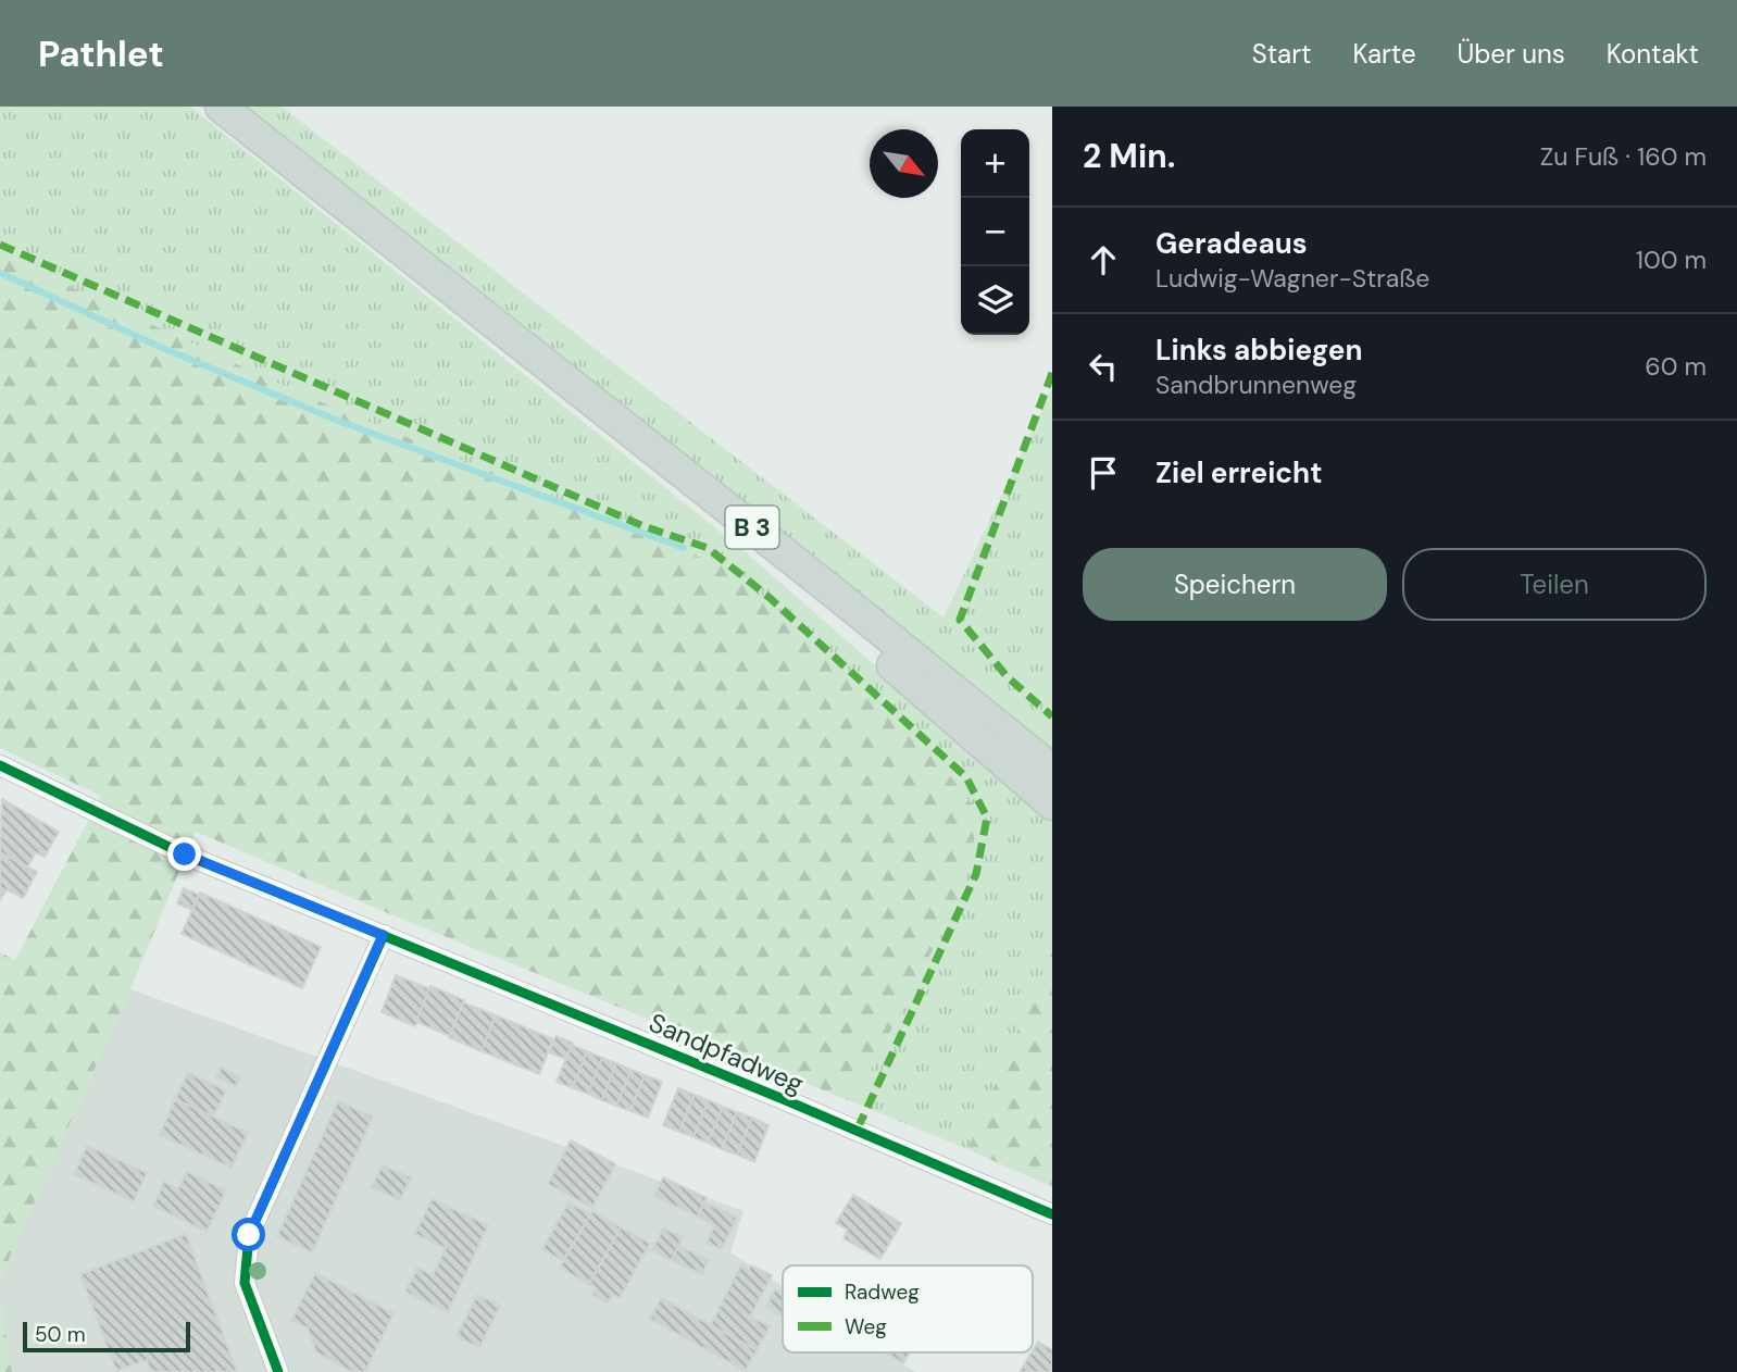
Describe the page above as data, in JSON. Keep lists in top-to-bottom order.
{
  "streets": {
    "main road": ["B 3"],
    "street": ["Sandpfadweg"]
  },
  "legend": ["Radweg", "Weg"],
  "scale_bar": "50 m",
  "north": "bottom right",
  "page": {
    "header": "Pathlet",
    "nav": [
      "Start",
      "Karte",
      "Über uns",
      "Kontakt"
    ],
    "heading": ["2 Min.", "Zu Fuß · 160 m"],
    "map_buttons": ["+", "−"],
    "list": [
      ["Geradeaus", "Ludwig-Wagner-Straße", "100 m"],
      ["Links abbiegen", "Sandbrunnenweg", "60 m"],
      "Ziel erreicht"
    ],
    "buttons": ["Speichern", "Teilen"],
    "scale": "50 m"
  }
}
